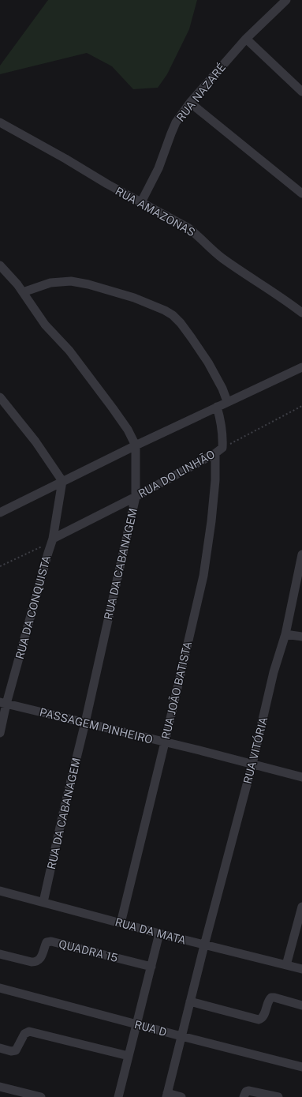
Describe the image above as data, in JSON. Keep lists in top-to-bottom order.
{
  "streets": {
    "street": [
      "RUA NAZARÉ",
      "RUA AMAZONAS",
      "RUA DO LINHÃO",
      "RUA DA CABANAGEM",
      "RUA DA CONQUISTA",
      "RUA JOÃO BATISTA",
      "PASSAGEM PINHEIRO",
      "RUA VITÓRIA",
      "RUA DA MATA",
      "QUADRA 15",
      "RUA D"
    ]
  },
  "crossings": [
    ["RUA NAZARÉ", "RUA AMAZONAS"],
    ["RUA DO LINHÃO", "RUA DA CABANAGEM"],
    ["RUA DO LINHÃO", "RUA DA CONQUISTA"],
    ["RUA DO LINHÃO", "RUA JOÃO BATISTA"],
    ["RUA DA CABANAGEM", "PASSAGEM PINHEIRO"],
    ["RUA DA CABANAGEM", "RUA DA MATA"],
    ["RUA DA CONQUISTA", "PASSAGEM PINHEIRO"],
    ["RUA JOÃO BATISTA", "PASSAGEM PINHEIRO"],
    ["RUA JOÃO BATISTA", "RUA DA MATA"],
    ["PASSAGEM PINHEIRO", "RUA VITÓRIA"],
    ["RUA VITÓRIA", "RUA DA MATA"],
    ["RUA VITÓRIA", "RUA D"]
  ]
}
